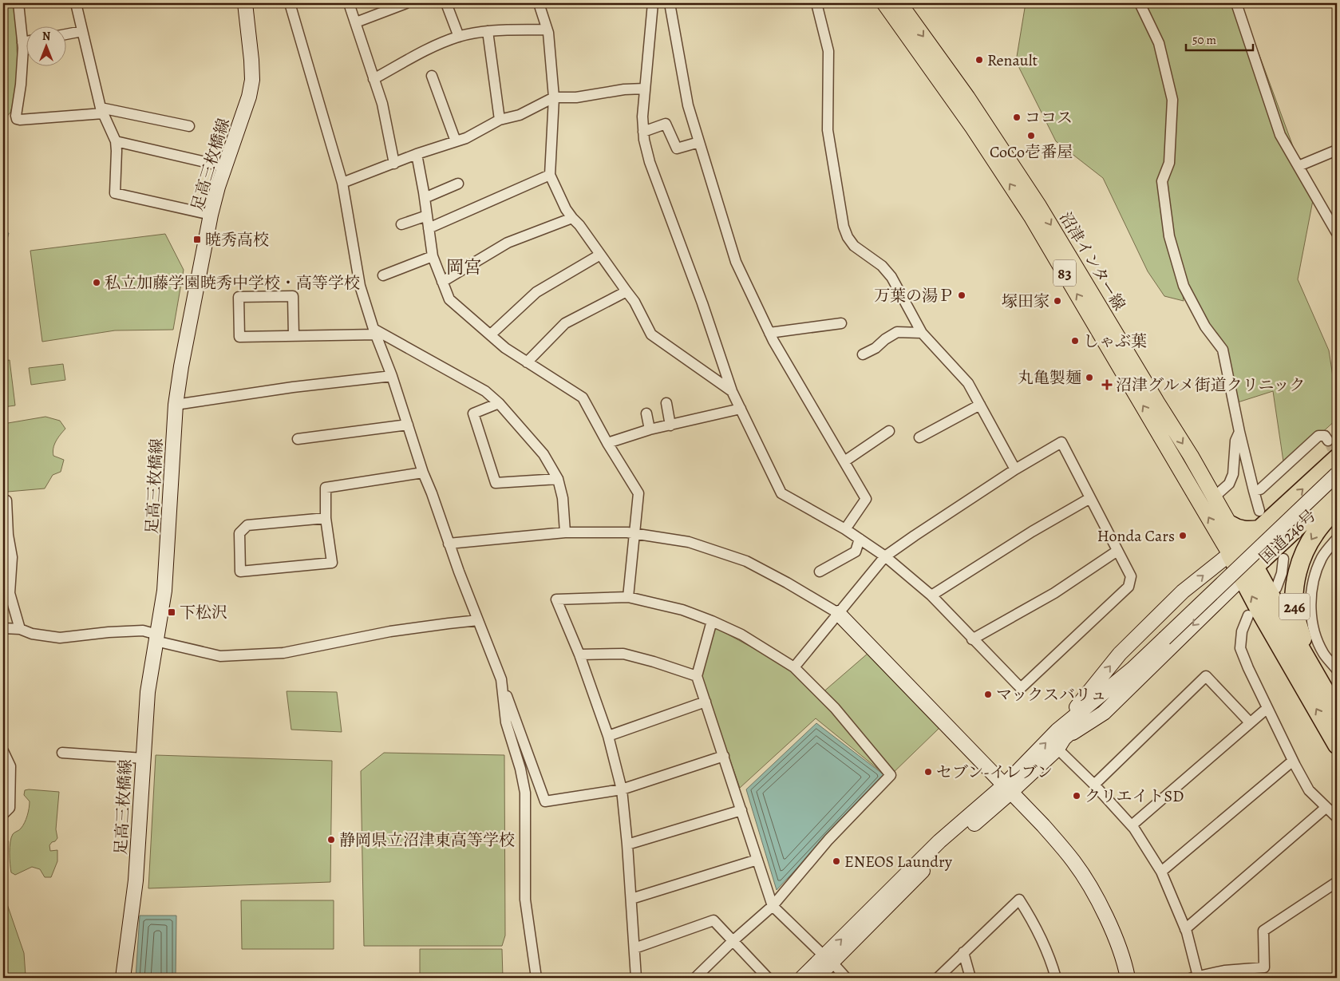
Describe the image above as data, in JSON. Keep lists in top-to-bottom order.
{
  "streets": {
    "highway": ["国道246号", "246"],
    "main road": ["沼津インター線", "83"],
    "street": ["足高三枚橋線"]
  },
  "crossings": [
    ["沼津インター線", "国道246号"],
    ["国道246号", "246"]
  ],
  "districts": ["岡宮"],
  "places": {
    "other": [
      "Renault",
      "ココス",
      "CoCo壱番屋",
      "私立加藤学園暁秀中学校・高等学校",
      "万葉の湯Ｐ",
      "塚田家",
      "しゃぶ葉",
      "丸亀製麺",
      "Honda Cars",
      "マックスバリュ",
      "セブン-イレブン",
      "クリエイトSD",
      "静岡県立沼津東高等学校",
      "ENEOS Laundry"
    ],
    "transit": ["暁秀高校", "下松沢"],
    "health": ["沼津グルメ街道クリニック"]
  },
  "scale_bar": "50 m",
  "north": "top"
}
